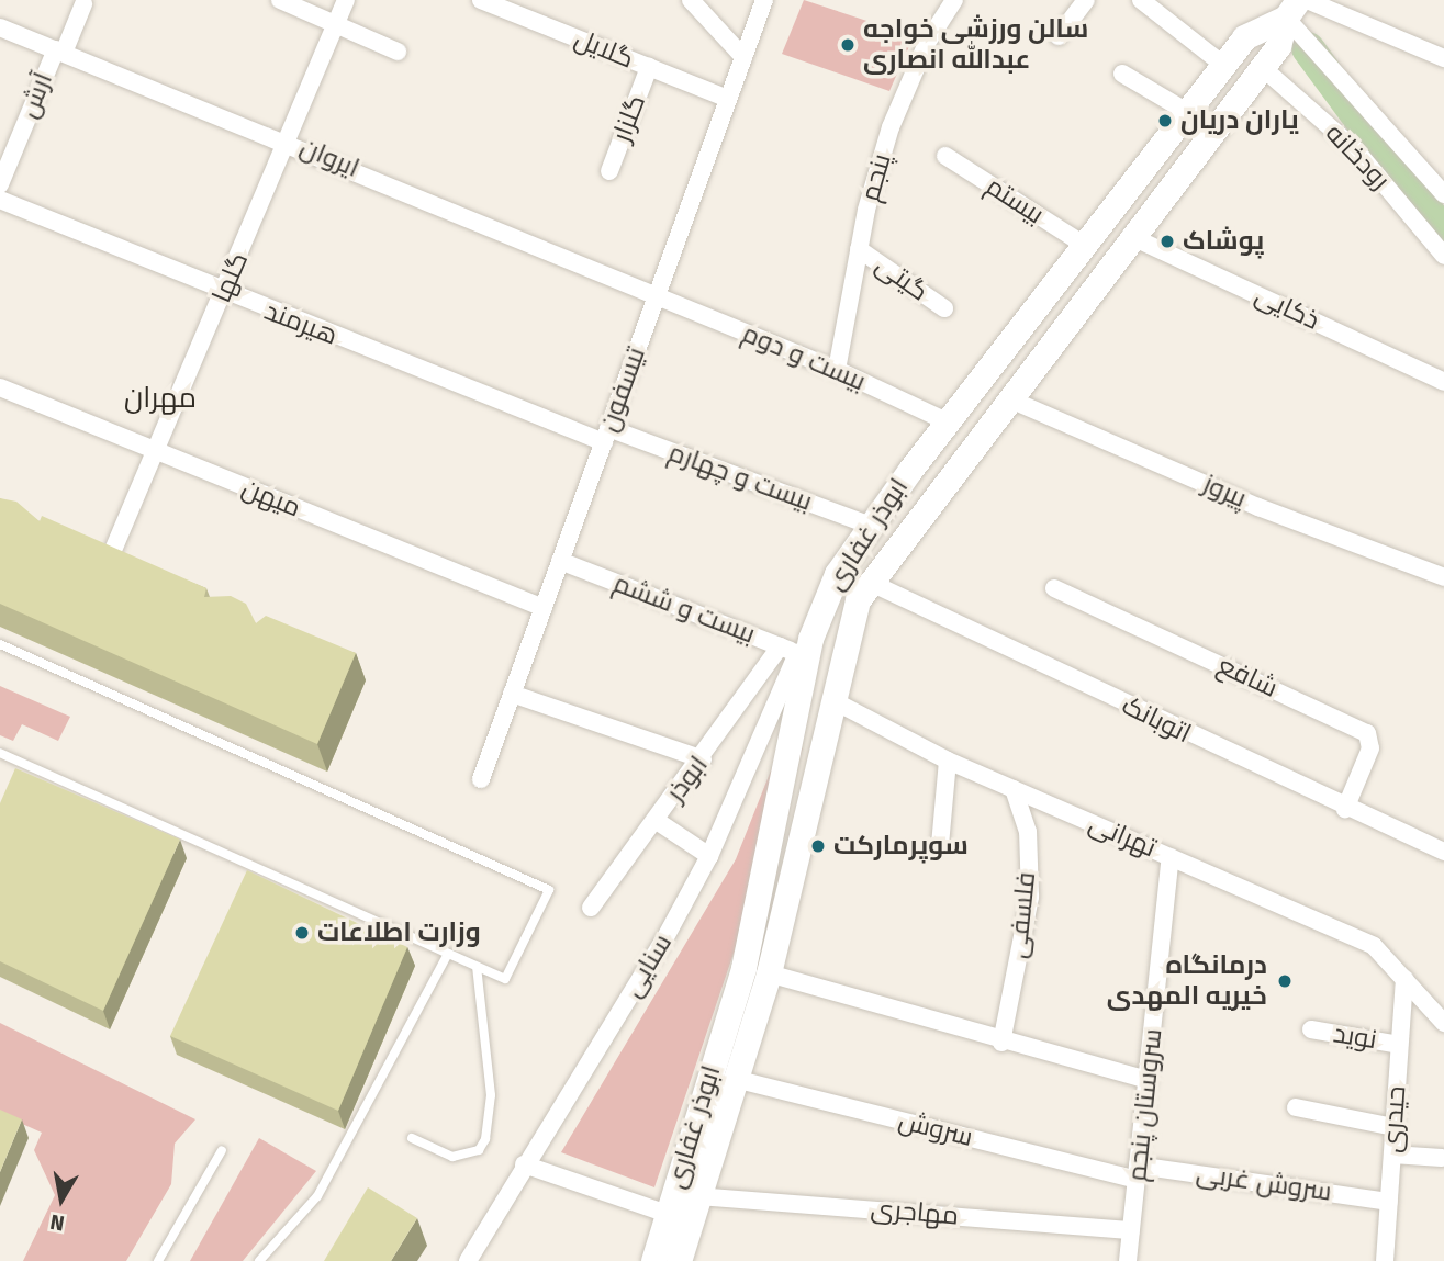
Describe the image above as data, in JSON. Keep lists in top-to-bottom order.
{
  "streets": {
    "main road": ["ابوذر غفاری"],
    "street": [
      "گلایل",
      "آرش",
      "گلزار",
      "رودخانه",
      "ایروان",
      "پنجم",
      "بیستم",
      "گلها",
      "گیتی",
      "ذکایی",
      "هیرمند",
      "بیست و دوم",
      "تیسفون",
      "بیست و چهارم",
      "پیروز",
      "میهن",
      "بیست و ششم",
      "شافع",
      "اتوبانک",
      "ابوذر",
      "تهرانی",
      "فلسفی",
      "سنایی",
      "نوید",
      "سروستان پنجم",
      "حیدری",
      "سروش",
      "سروش غربی",
      "مهاجری"
    ]
  },
  "crossings": [
    ["گلایل", "گلزار"],
    ["گلایل", "تیسفون"],
    ["آرش", "ایروان"],
    ["رودخانه", "ابوذر غفاری"],
    ["ایروان", "گلها"],
    ["ایروان", "بیست و دوم"],
    ["ایروان", "تیسفون"],
    ["پنجم", "گیتی"],
    ["پنجم", "بیست و دوم"],
    ["بیستم", "ابوذر غفاری"],
    ["گلها", "هیرمند"],
    ["گلها", "میهن"],
    ["ذکایی", "ابوذر غفاری"],
    ["هیرمند", "تیسفون"],
    ["هیرمند", "بیست و چهارم"],
    ["بیست و دوم", "تیسفون"],
    ["بیست و دوم", "ابوذر غفاری"],
    ["تیسفون", "بیست و چهارم"],
    ["تیسفون", "میهن"],
    ["تیسفون", "بیست و ششم"],
    ["بیست و چهارم", "ابوذر غفاری"],
    ["پیروز", "ابوذر غفاری"],
    ["ابوذر غفاری", "بیست و ششم"],
    ["ابوذر غفاری", "اتوبانک"],
    ["ابوذر غفاری", "ابوذر"],
    ["ابوذر غفاری", "تهرانی"],
    ["ابوذر غفاری", "سنایی"],
    ["ابوذر غفاری", "سروش"],
    ["ابوذر غفاری", "مهاجری"],
    ["بیست و ششم", "ابوذر"],
    ["بیست و ششم", "سنایی"],
    ["شافع", "اتوبانک"],
    ["ابوذر", "سنایی"],
    ["تهرانی", "فلسفی"],
    ["تهرانی", "سروستان پنجم"],
    ["تهرانی", "حیدری"],
    ["نوید", "حیدری"],
    ["سروستان پنجم", "سروش"],
    ["سروستان پنجم", "سروش غربی"],
    ["سروستان پنجم", "مهاجری"],
    ["حیدری", "سروش غربی"],
    ["سروش", "سروش غربی"]
  ],
  "districts": ["مهران"],
  "places": [
    "سالن ورزشی خواجه عبدالله انصاری",
    "یاران دریان",
    "پوشاک",
    "سوپرمارکت",
    "وزارت اطلاعات",
    "درمانگاه خیریه المهدی"
  ],
  "north": "bottom"
}
